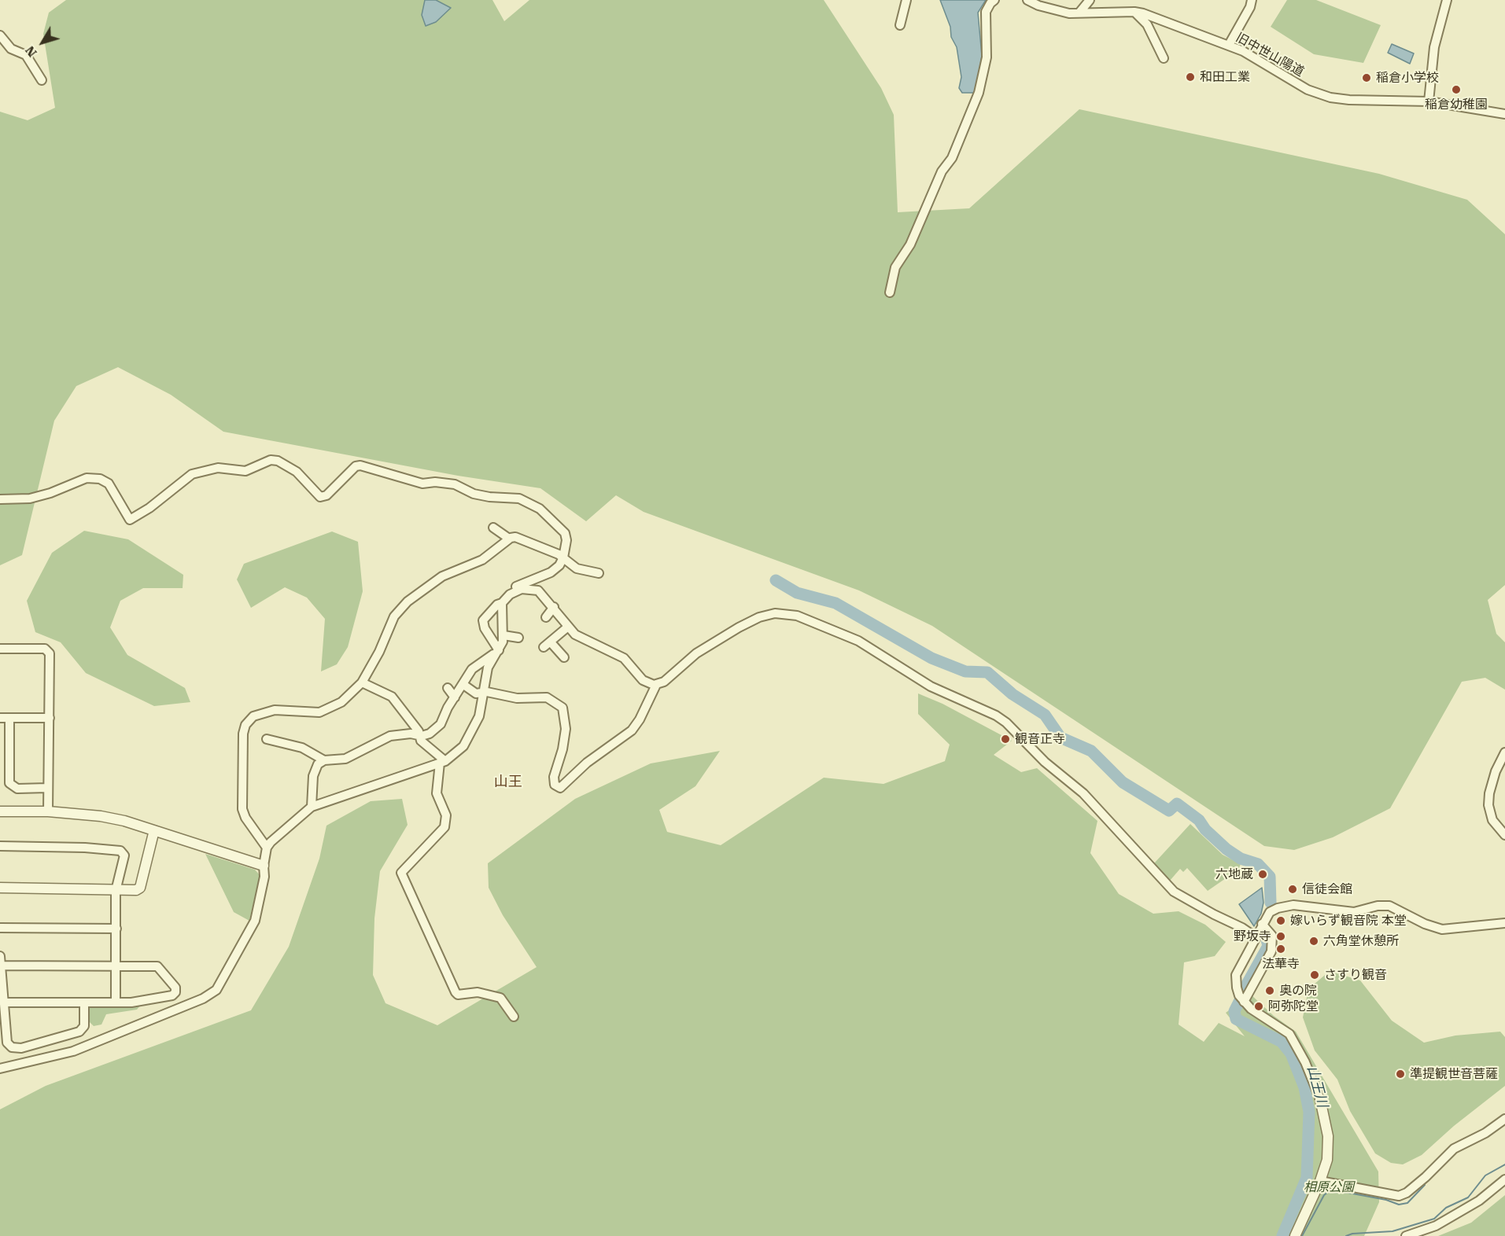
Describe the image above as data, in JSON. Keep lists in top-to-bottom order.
{
  "streets": {
    "street": ["旧中世山陽道"]
  },
  "districts": ["山王"],
  "water": ["山王川"],
  "parks": ["相原公園"],
  "places": [
    "和田工業",
    "稲倉小学校",
    "稲倉幼稚園",
    "観音正寺",
    "六地蔵",
    "信徒会館",
    "嫁いらず観音院 本堂",
    "野坂寺",
    "六角堂休憩所",
    "法華寺",
    "さすり観音",
    "奥の院",
    "阿弥陀堂",
    "準提観世音菩薩"
  ],
  "north": "bottom left"
}
